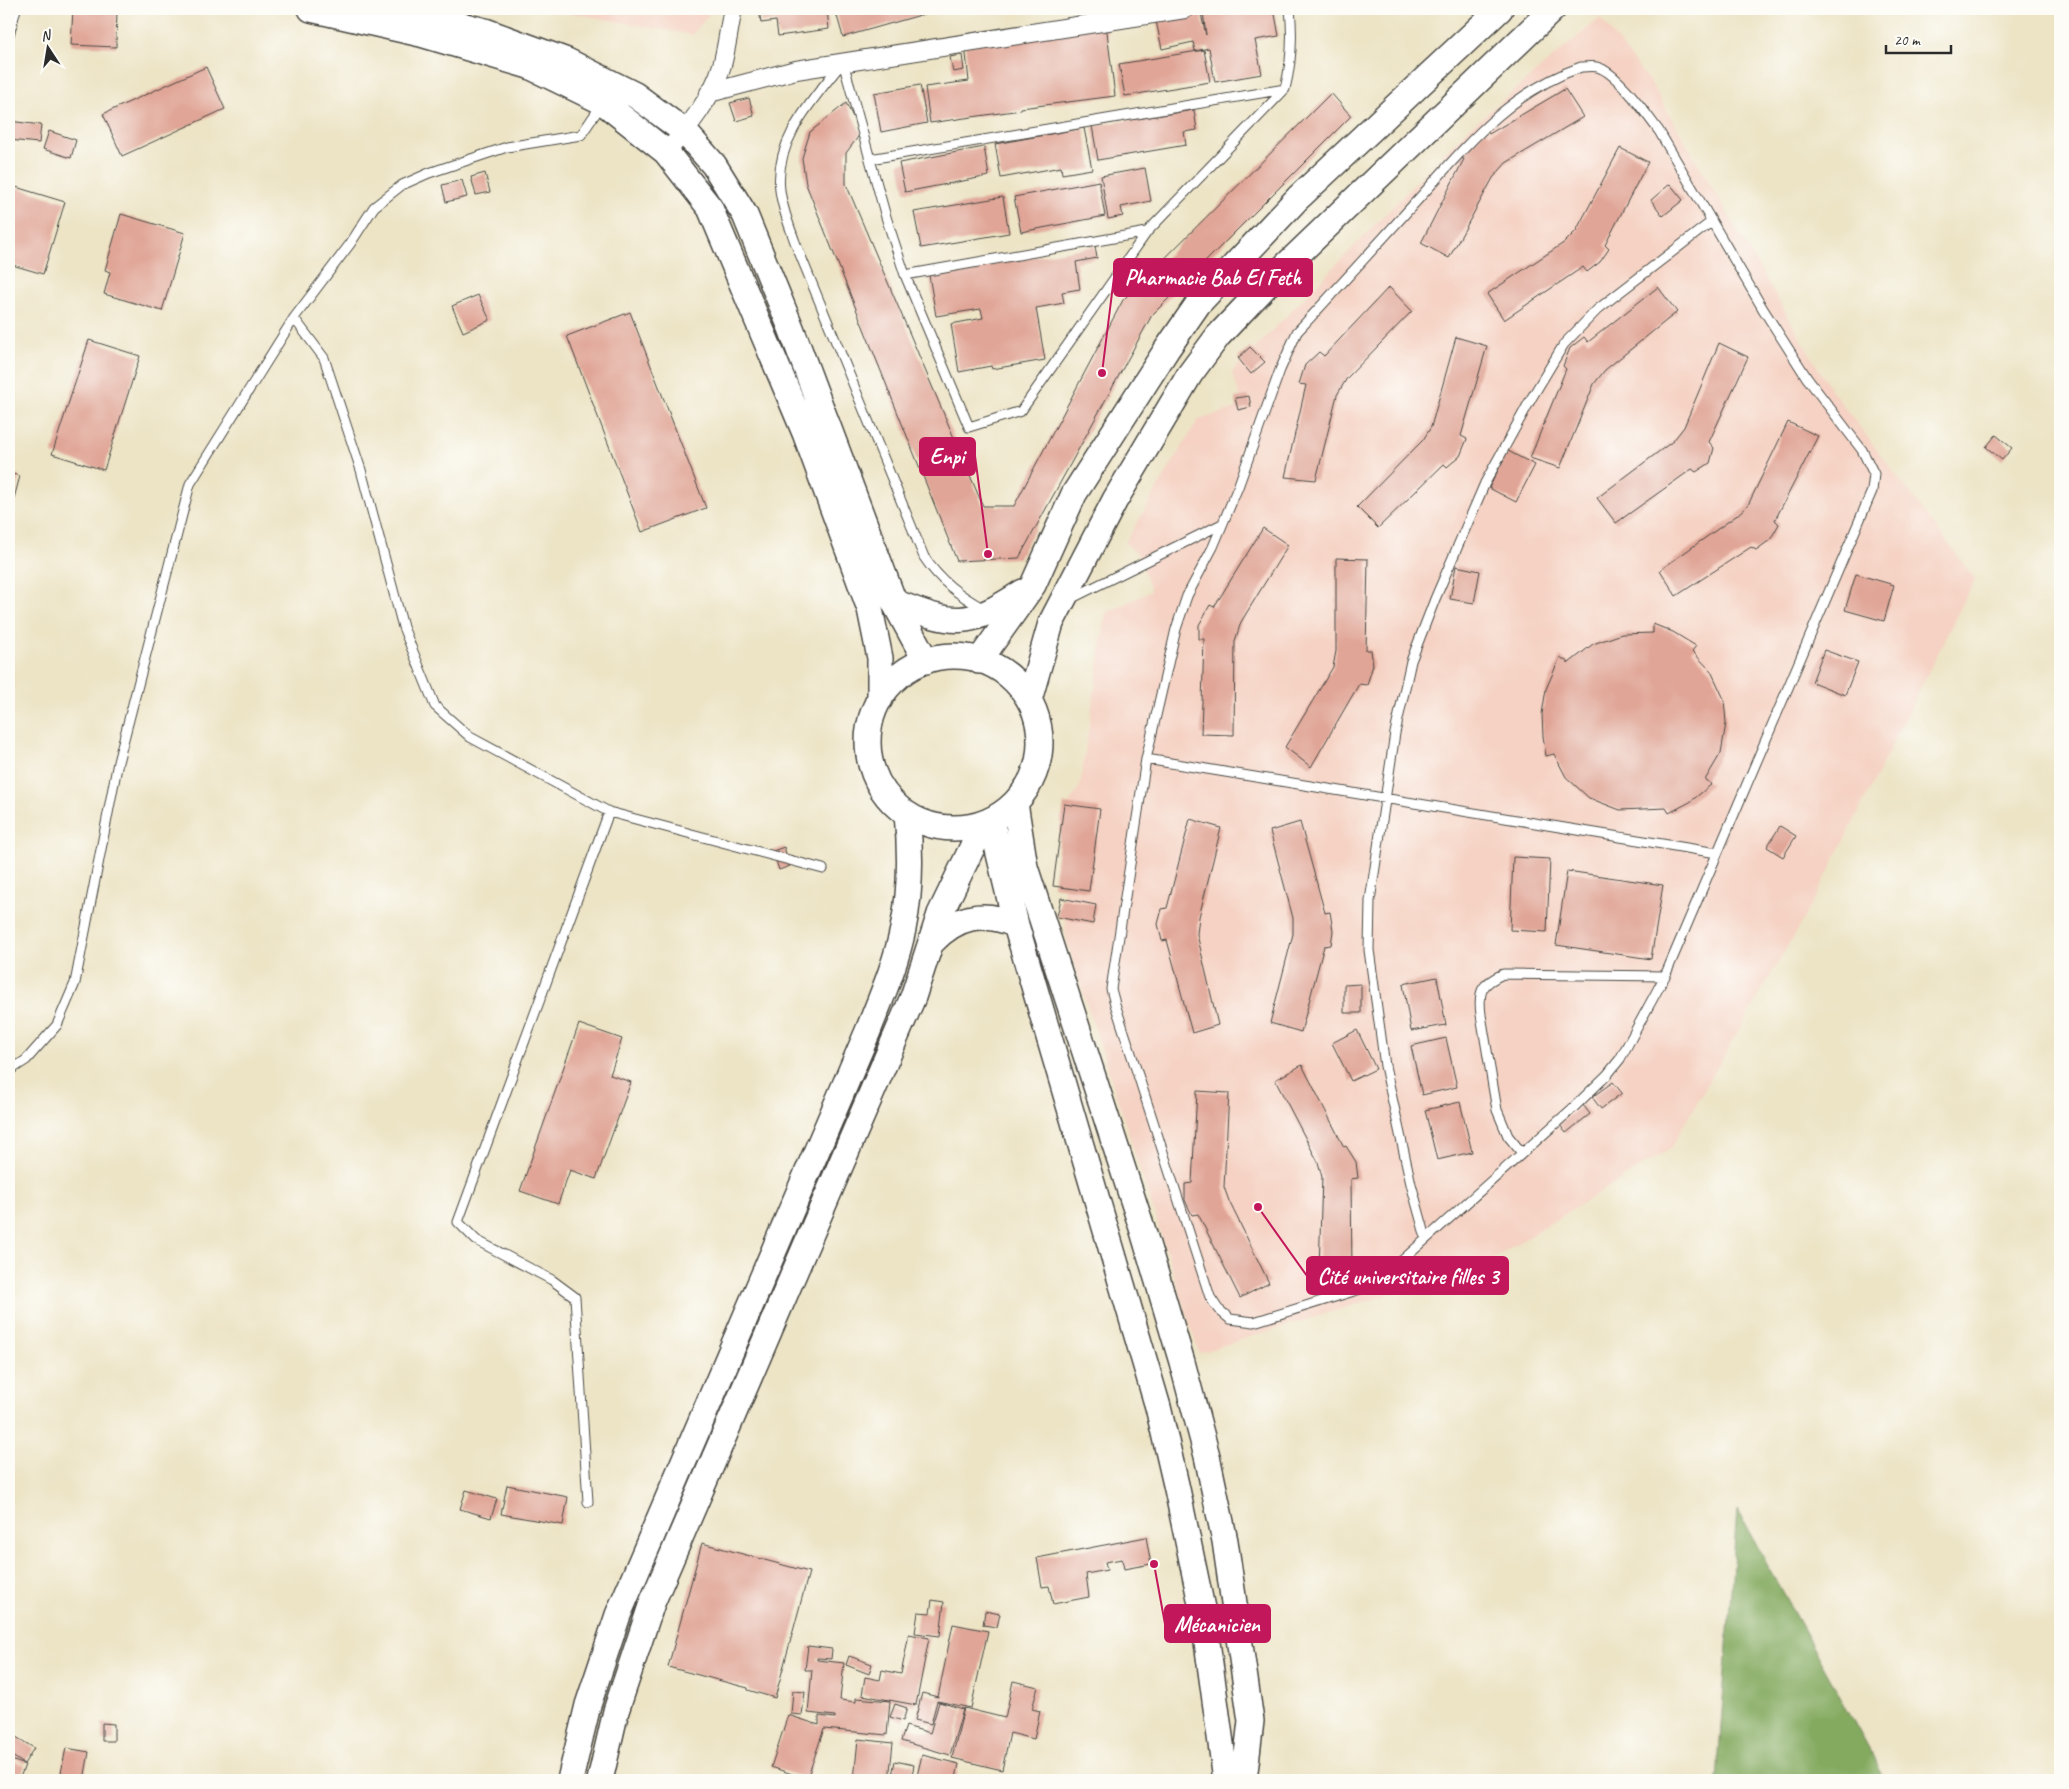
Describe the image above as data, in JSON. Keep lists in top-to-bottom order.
{
  "places": [
    "Pharmacie Bab El Feth",
    "Enpi",
    "Cité universitaire filles 3",
    "Mécanicien"
  ],
  "scale_bar": "20 m",
  "north": "top"
}
